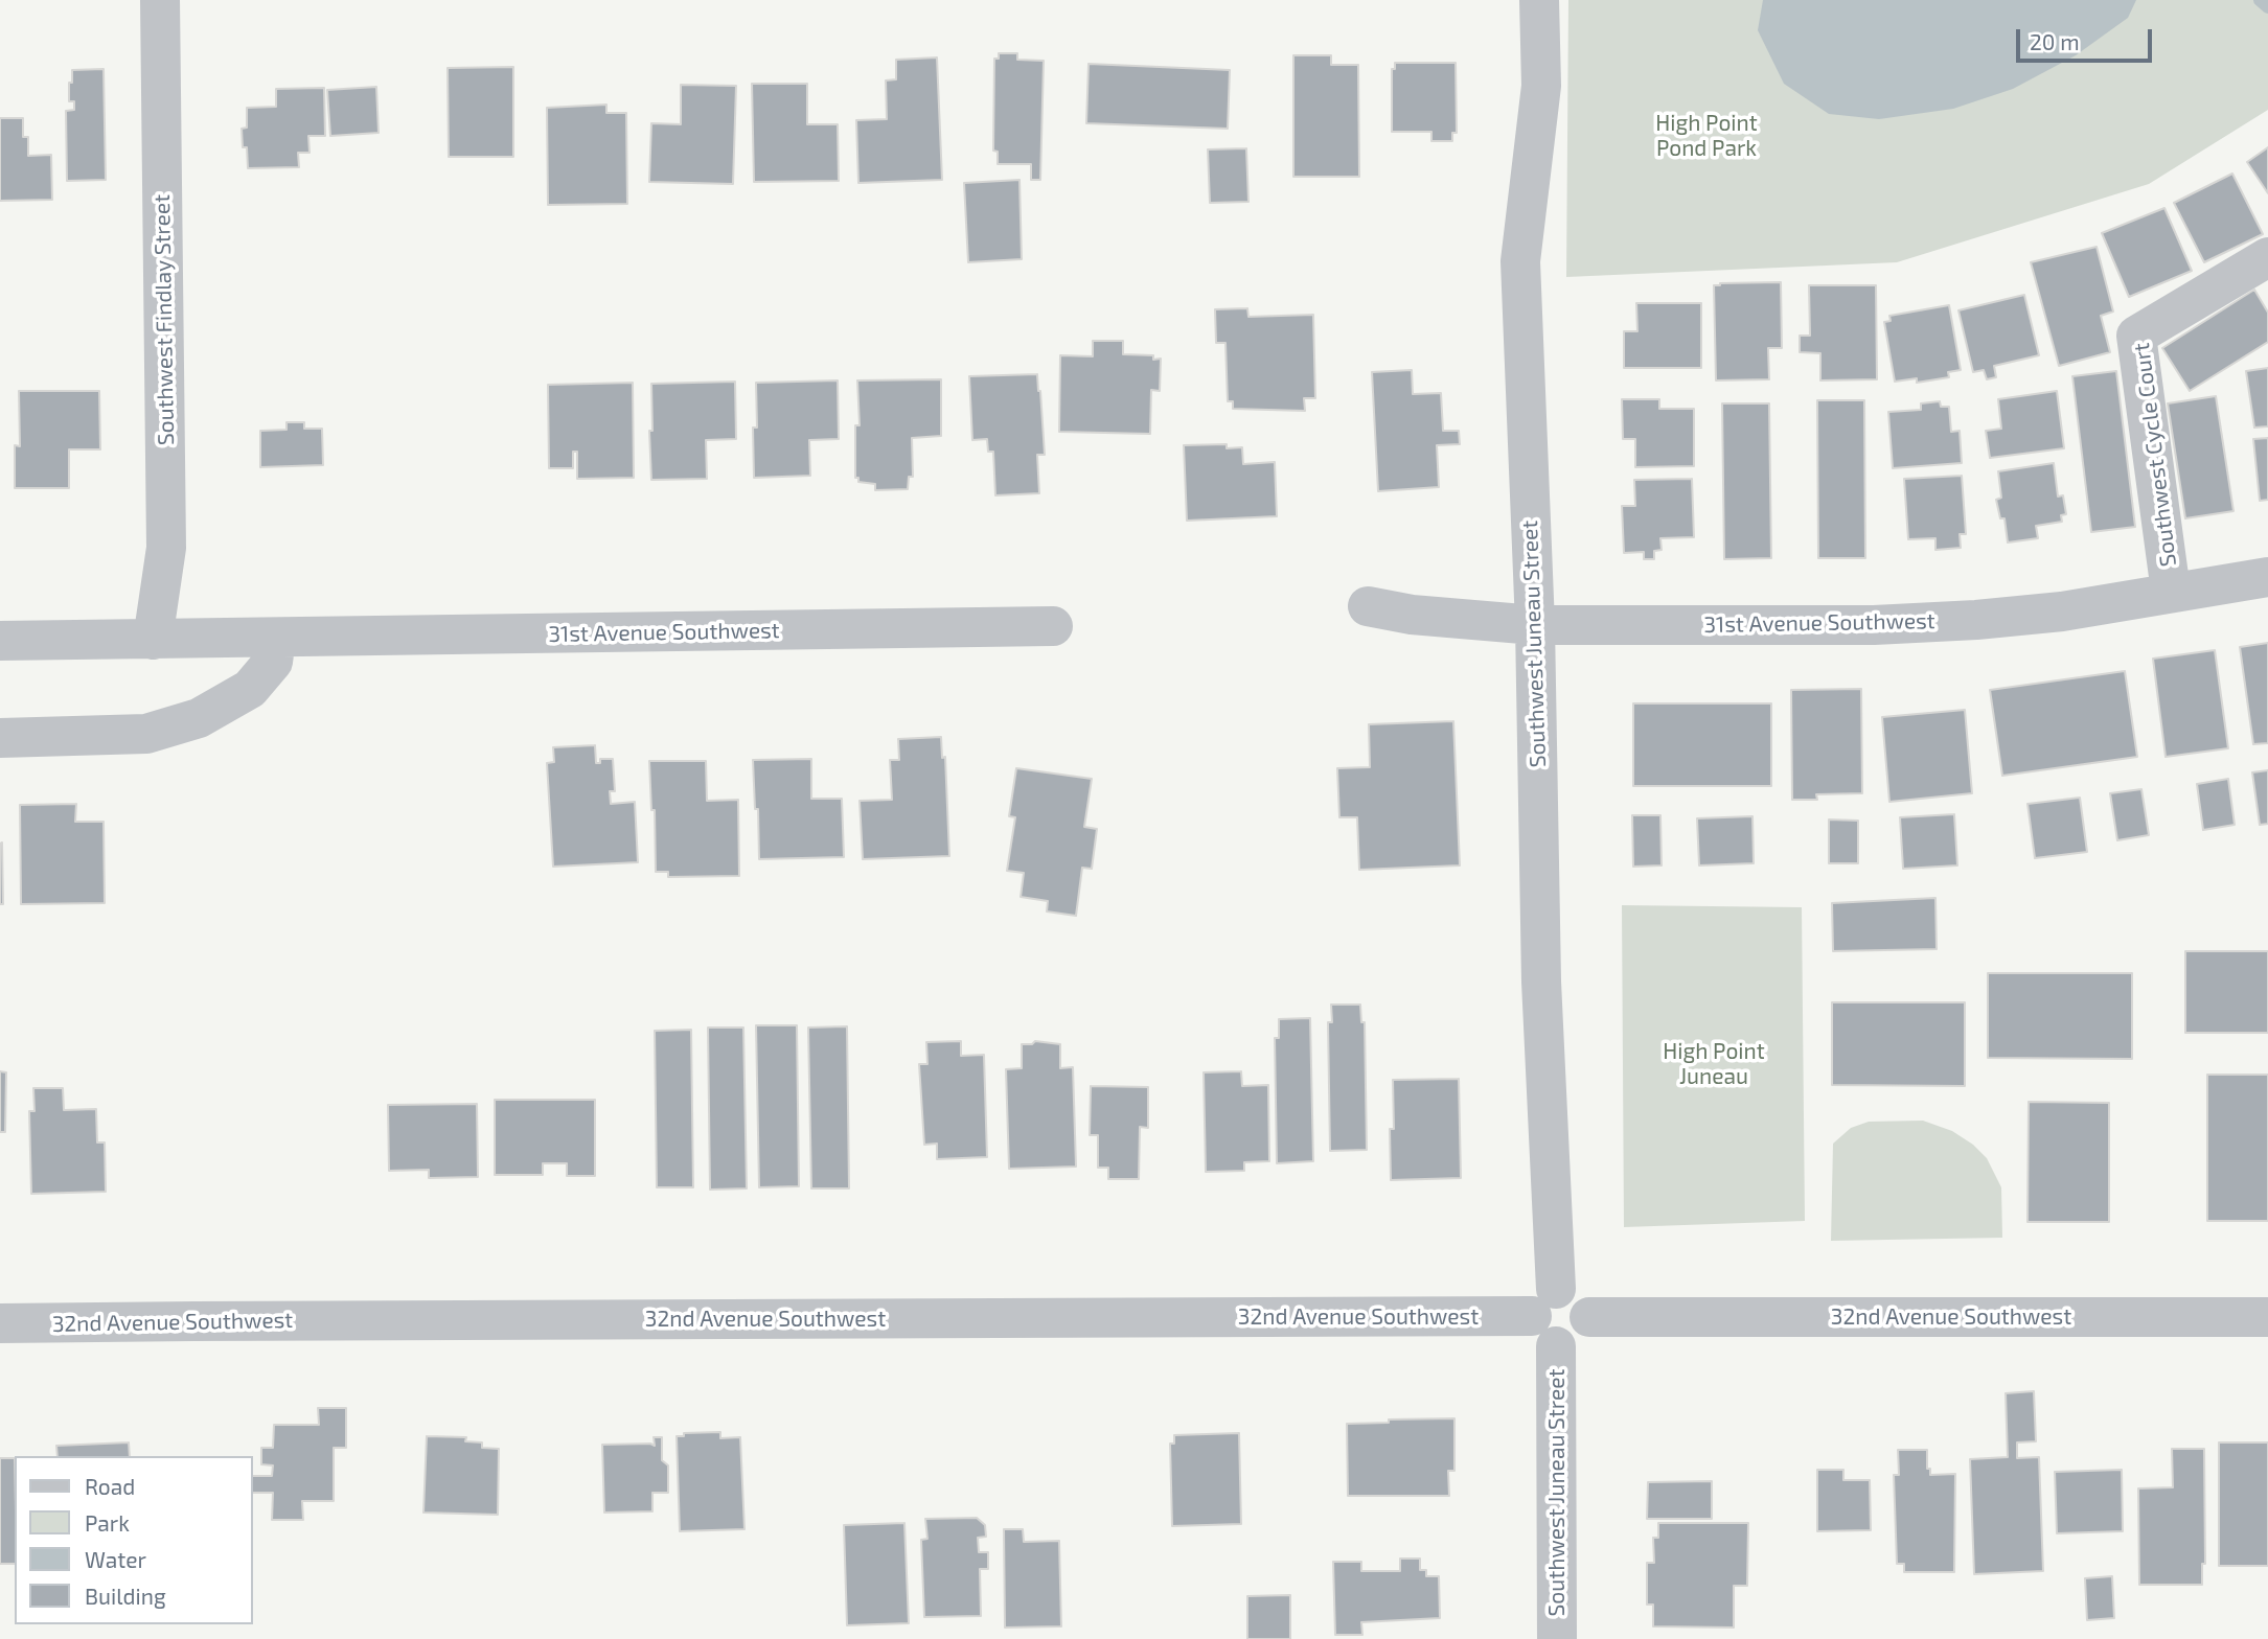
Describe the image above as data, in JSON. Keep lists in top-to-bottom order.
{
  "streets": {
    "street": [
      "Southwest Findlay Street",
      "Southwest Cycle Court",
      "31st Avenue Southwest",
      "Southwest Juneau Street",
      "32nd Avenue Southwest"
    ]
  },
  "crossings": [
    ["Southwest Findlay Street", "31st Avenue Southwest"],
    ["Southwest Cycle Court", "31st Avenue Southwest"],
    ["31st Avenue Southwest", "Southwest Juneau Street"],
    ["Southwest Juneau Street", "32nd Avenue Southwest"]
  ],
  "parks": ["High Point Pond Park", "High Point Juneau"],
  "legend": [
    "Road",
    "Park",
    "Water",
    "Building"
  ],
  "scale_bar": "20 m"
}
